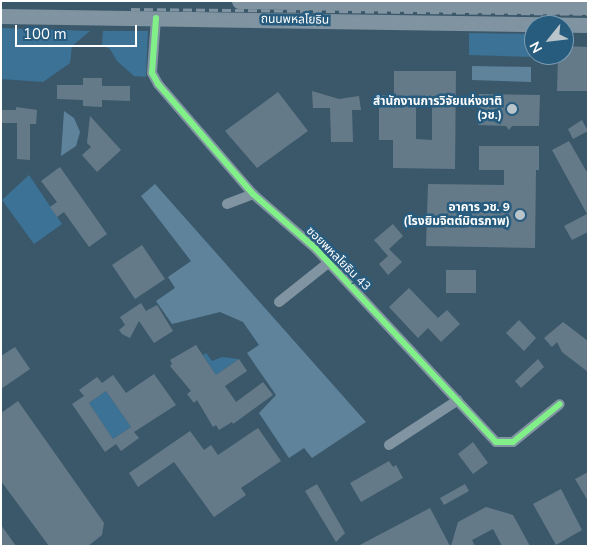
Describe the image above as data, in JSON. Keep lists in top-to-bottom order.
{
  "streets": {
    "main road": ["ถนนพหลโยธิน"],
    "street": ["ซอยพหลโยธิน 43"]
  },
  "crossings": [
    ["ถนนพหลโยธิน", "ซอยพหลโยธิน 43"]
  ],
  "places": ["สำนักงานการวิจัยแห่งชาติ (วช.)", "อาคาร วช. 9 (โรงยิมจิตต์มิตรภาพ)"],
  "scale_bar": "100 m",
  "north": "bottom left"
}
